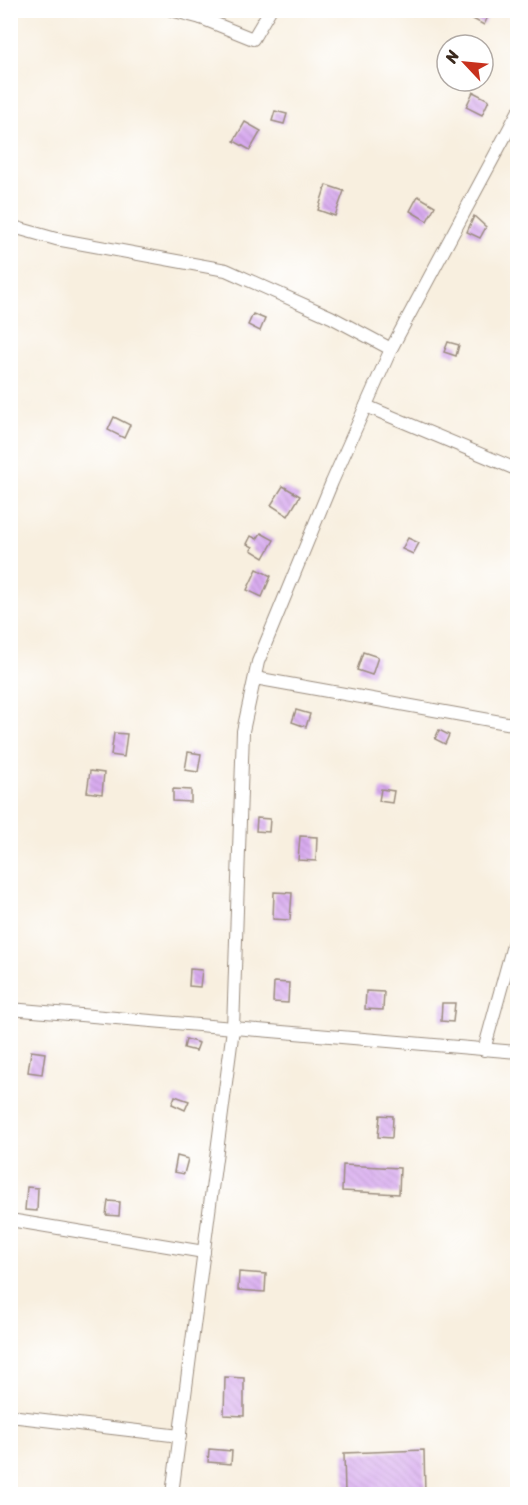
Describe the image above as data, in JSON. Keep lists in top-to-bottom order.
{
  "north": "top left"
}
